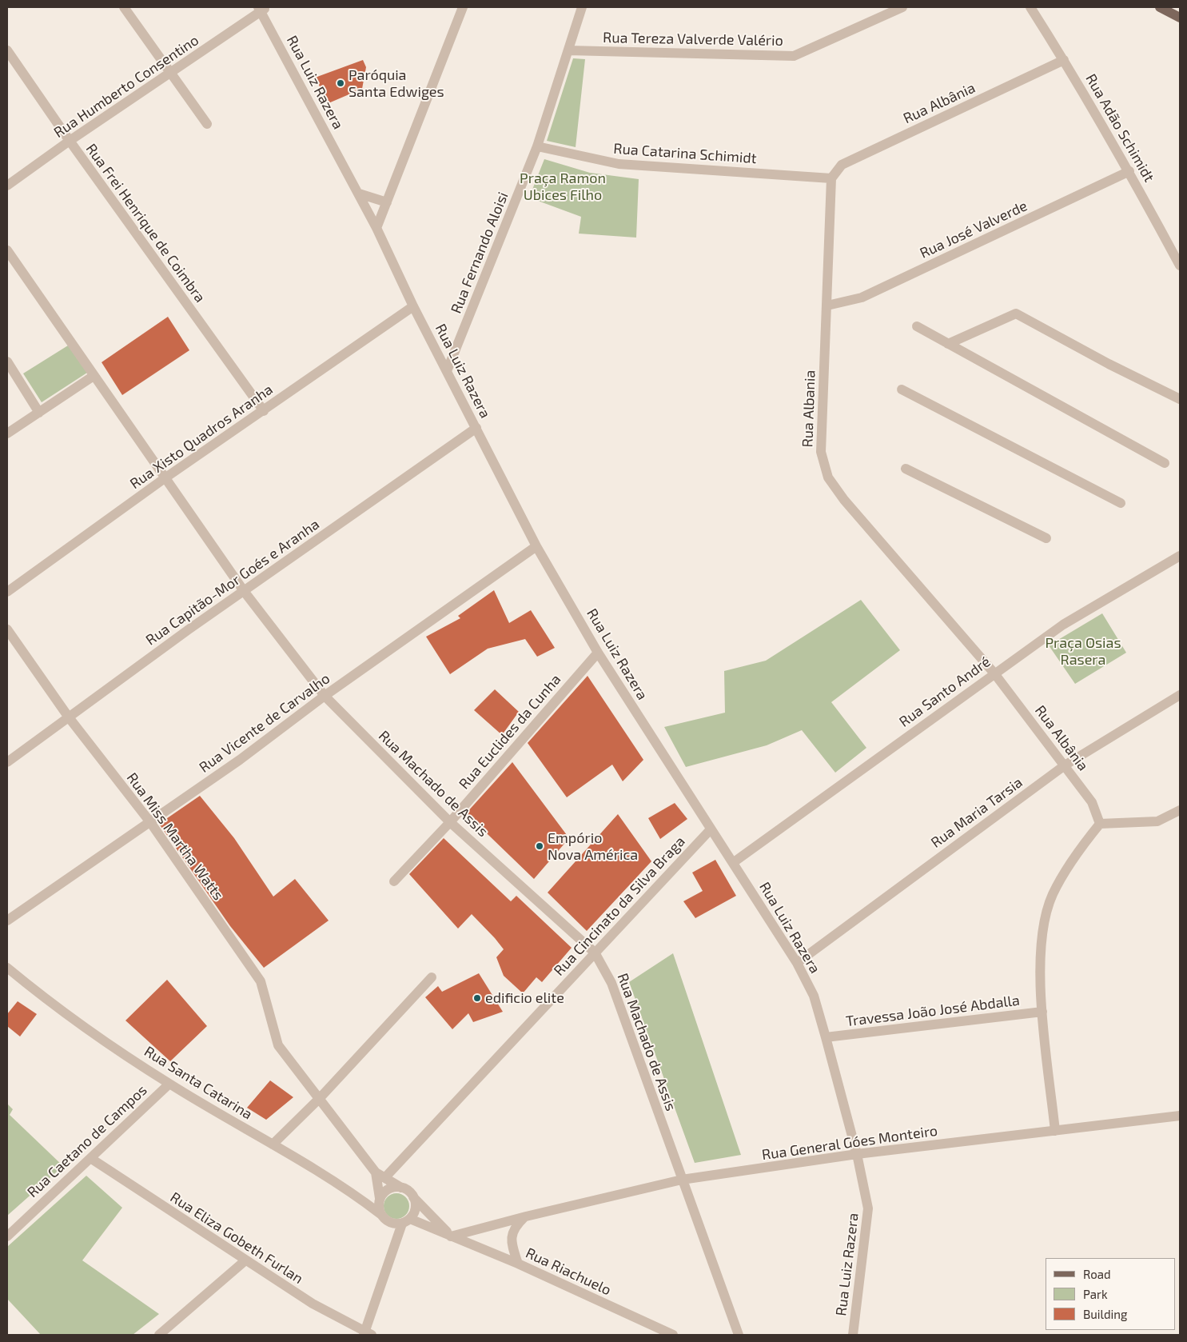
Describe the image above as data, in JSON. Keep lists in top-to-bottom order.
{
  "streets": {
    "street": [
      "Rua Tereza Valverde Valério",
      "Rua Luiz Razera",
      "Rua Humberto Consentino",
      "Rua Albânia",
      "Rua Adão Schimidt",
      "Rua Catarina Schimidt",
      "Rua Frei Henrique de Coimbra",
      "Rua José Valverde",
      "Rua Fernando Aloisi",
      "Rua Albania",
      "Rua Xisto Quadros Aranha",
      "Rua Capitão-Mor Goés e Aranha",
      "Rua Santo André",
      "Rua Vicente de Carvalho",
      "Rua Euclides da Cunha",
      "Rua Machado de Assis",
      "Rua Maria Tarsia",
      "Rua Miss Martha Watts",
      "Rua Cincinato da Silva Braga",
      "Travessa João José Abdalla",
      "Rua Santa Catarina",
      "Rua Caetano de Campos",
      "Rua General Góes Monteiro",
      "Rua Eliza Gobeth Furlan",
      "Rua Riachuelo"
    ]
  },
  "crossings": [
    ["Rua Tereza Valverde Valério", "Rua Fernando Aloisi"],
    ["Rua Luiz Razera", "Rua Humberto Consentino"],
    ["Rua Luiz Razera", "Rua Fernando Aloisi"],
    ["Rua Luiz Razera", "Rua Xisto Quadros Aranha"],
    ["Rua Luiz Razera", "Rua Capitão-Mor Goés e Aranha"],
    ["Rua Luiz Razera", "Rua Santo André"],
    ["Rua Luiz Razera", "Rua Vicente de Carvalho"],
    ["Rua Luiz Razera", "Rua Euclides da Cunha"],
    ["Rua Luiz Razera", "Rua Maria Tarsia"],
    ["Rua Luiz Razera", "Rua Cincinato da Silva Braga"],
    ["Rua Luiz Razera", "Travessa João José Abdalla"],
    ["Rua Luiz Razera", "Rua General Góes Monteiro"],
    ["Rua Humberto Consentino", "Rua Frei Henrique de Coimbra"],
    ["Rua Albânia", "Rua Adão Schimidt"],
    ["Rua Albânia", "Rua Catarina Schimidt"],
    ["Rua Albânia", "Rua Albania"],
    ["Rua Albânia", "Rua Santo André"],
    ["Rua Albânia", "Rua Maria Tarsia"],
    ["Rua Adão Schimidt", "Rua José Valverde"],
    ["Rua Catarina Schimidt", "Rua Fernando Aloisi"],
    ["Rua Catarina Schimidt", "Rua Albania"],
    ["Rua Frei Henrique de Coimbra", "Rua Xisto Quadros Aranha"],
    ["Rua José Valverde", "Rua Albania"],
    ["Rua Albania", "Rua Santo André"],
    ["Rua Xisto Quadros Aranha", "Rua Machado de Assis"],
    ["Rua Capitão-Mor Goés e Aranha", "Rua Machado de Assis"],
    ["Rua Capitão-Mor Goés e Aranha", "Rua Miss Martha Watts"],
    ["Rua Vicente de Carvalho", "Rua Machado de Assis"],
    ["Rua Vicente de Carvalho", "Rua Miss Martha Watts"],
    ["Rua Euclides da Cunha", "Rua Machado de Assis"],
    ["Rua Machado de Assis", "Rua Cincinato da Silva Braga"],
    ["Rua Machado de Assis", "Rua General Góes Monteiro"],
    ["Rua Santa Catarina", "Rua Caetano de Campos"],
    ["Rua Santa Catarina", "Rua Riachuelo"],
    ["Rua Caetano de Campos", "Rua Eliza Gobeth Furlan"],
    ["Rua General Góes Monteiro", "Rua Riachuelo"]
  ],
  "parks": ["Praça Ramon Ubices Filho", "Praça Osias Rasera"],
  "places": ["Paróquia Santa Edwiges", "Empório Nova América", "edificio elite"],
  "legend": ["Road", "Park", "Building"]
}
